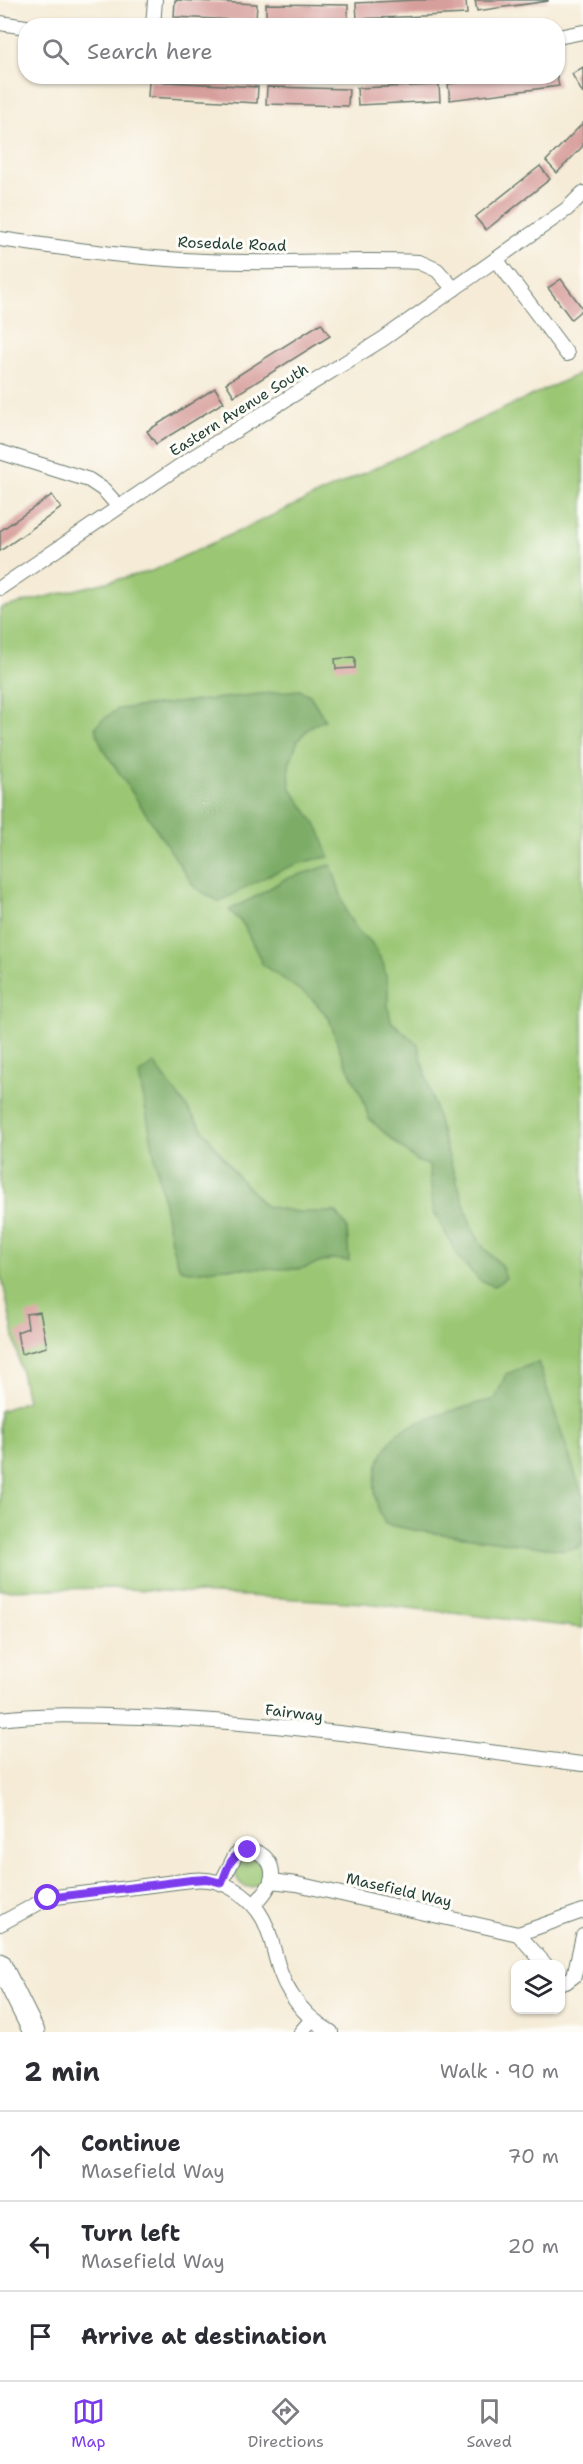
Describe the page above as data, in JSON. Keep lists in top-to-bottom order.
{
  "streets": {
    "street": [
      "Rosedale Road",
      "Eastern Avenue South",
      "Fairway",
      "Masefield Way"
    ]
  },
  "crossings": [
    ["Rosedale Road", "Eastern Avenue South"]
  ],
  "page": {
    "search": "Search here",
    "heading": ["2 min", "Walk · 90 m"],
    "list": [
      ["Continue", "Masefield Way", "70 m"],
      ["Turn left", "Masefield Way", "20 m"],
      "Arrive at destination"
    ],
    "nav": ["Map", "Directions", "Saved"]
  }
}
